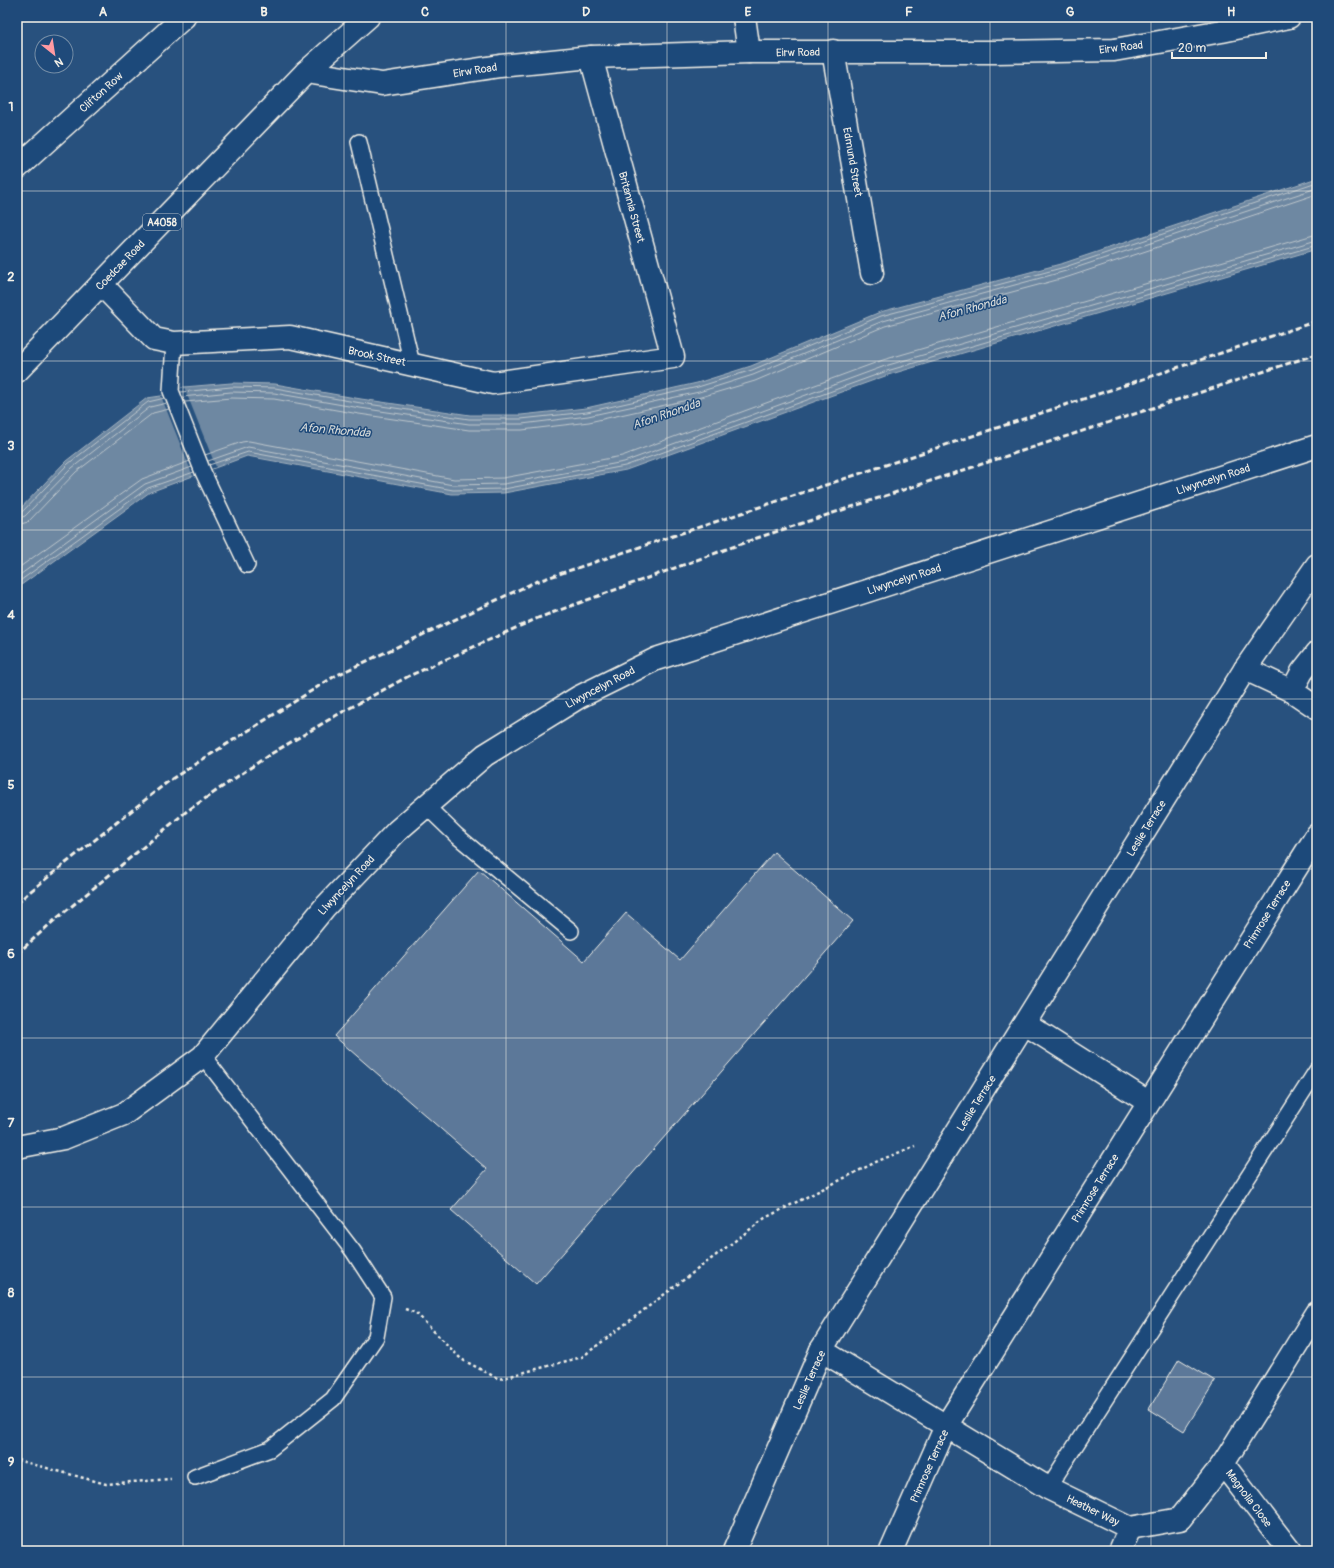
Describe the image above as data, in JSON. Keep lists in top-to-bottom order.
{
  "streets": {
    "street": [
      "Eirw Road",
      "Clifton Row",
      "Edmund Street",
      "Britannia Street",
      "A4058",
      "Coedcae Road",
      "Brook Street",
      "Llwyncelyn Road",
      "Leslie Terrace",
      "Primrose Terrace",
      "Magnolia Close",
      "Heather Way"
    ]
  },
  "crossings": [
    ["Eirw Road", "Edmund Street"],
    ["Eirw Road", "Britannia Street"],
    ["Eirw Road", "A4058"],
    ["Eirw Road", "Coedcae Road"],
    ["Britannia Street", "Brook Street"],
    ["A4058", "Coedcae Road"],
    ["Coedcae Road", "Brook Street"],
    ["Leslie Terrace", "Heather Way"],
    ["Primrose Terrace", "Heather Way"],
    ["Magnolia Close", "Heather Way"]
  ],
  "water": ["Afon Rhondda"],
  "scale_bar": "20 m",
  "north": "bottom right",
  "grid": {
    "columns": [
      "A",
      "B",
      "C",
      "D",
      "E",
      "F",
      "G",
      "H"
    ],
    "rows": [
      "1",
      "2",
      "3",
      "4",
      "5",
      "6",
      "7",
      "8",
      "9"
    ]
  }
}
